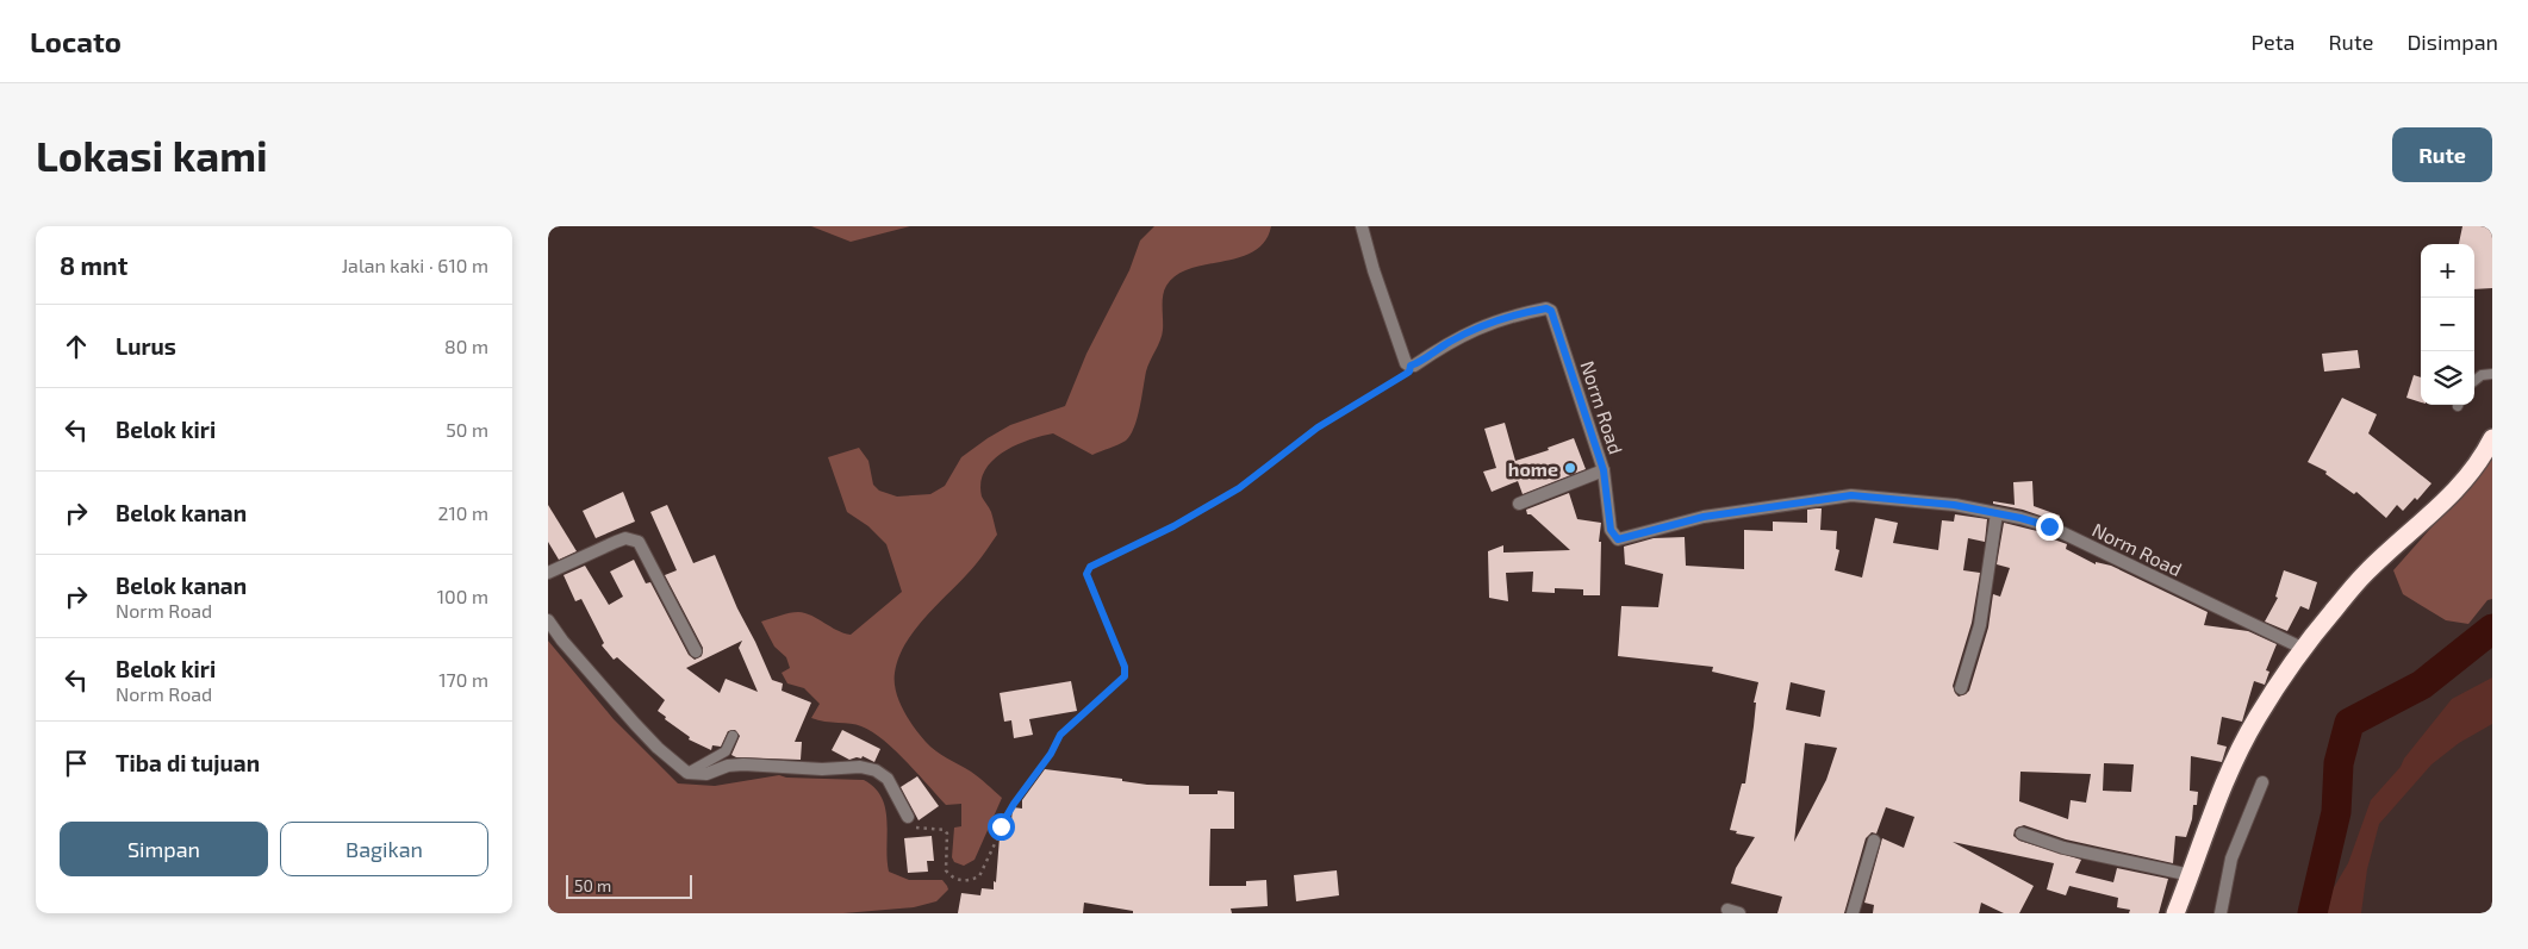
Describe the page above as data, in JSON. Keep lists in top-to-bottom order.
{
  "streets": {
    "street": ["Norm Road"]
  },
  "places": ["home"],
  "scale_bar": "50 m",
  "page": {
    "header": "Locato",
    "nav": ["Peta", "Rute", "Disimpan"],
    "buttons": [
      "Rute",
      ["Simpan", "Bagikan"]
    ],
    "title": "Lokasi kami",
    "heading": ["8 mnt", "Jalan kaki · 610 m"],
    "map_buttons": ["+", "−"],
    "list": [
      ["Lurus", "80 m"],
      ["Belok kiri", "50 m"],
      ["Belok kanan", "210 m"],
      ["Belok kanan", "Norm Road", "100 m"],
      ["Belok kiri", "Norm Road", "170 m"],
      "Tiba di tujuan"
    ],
    "scale": "50 m"
  }
}
